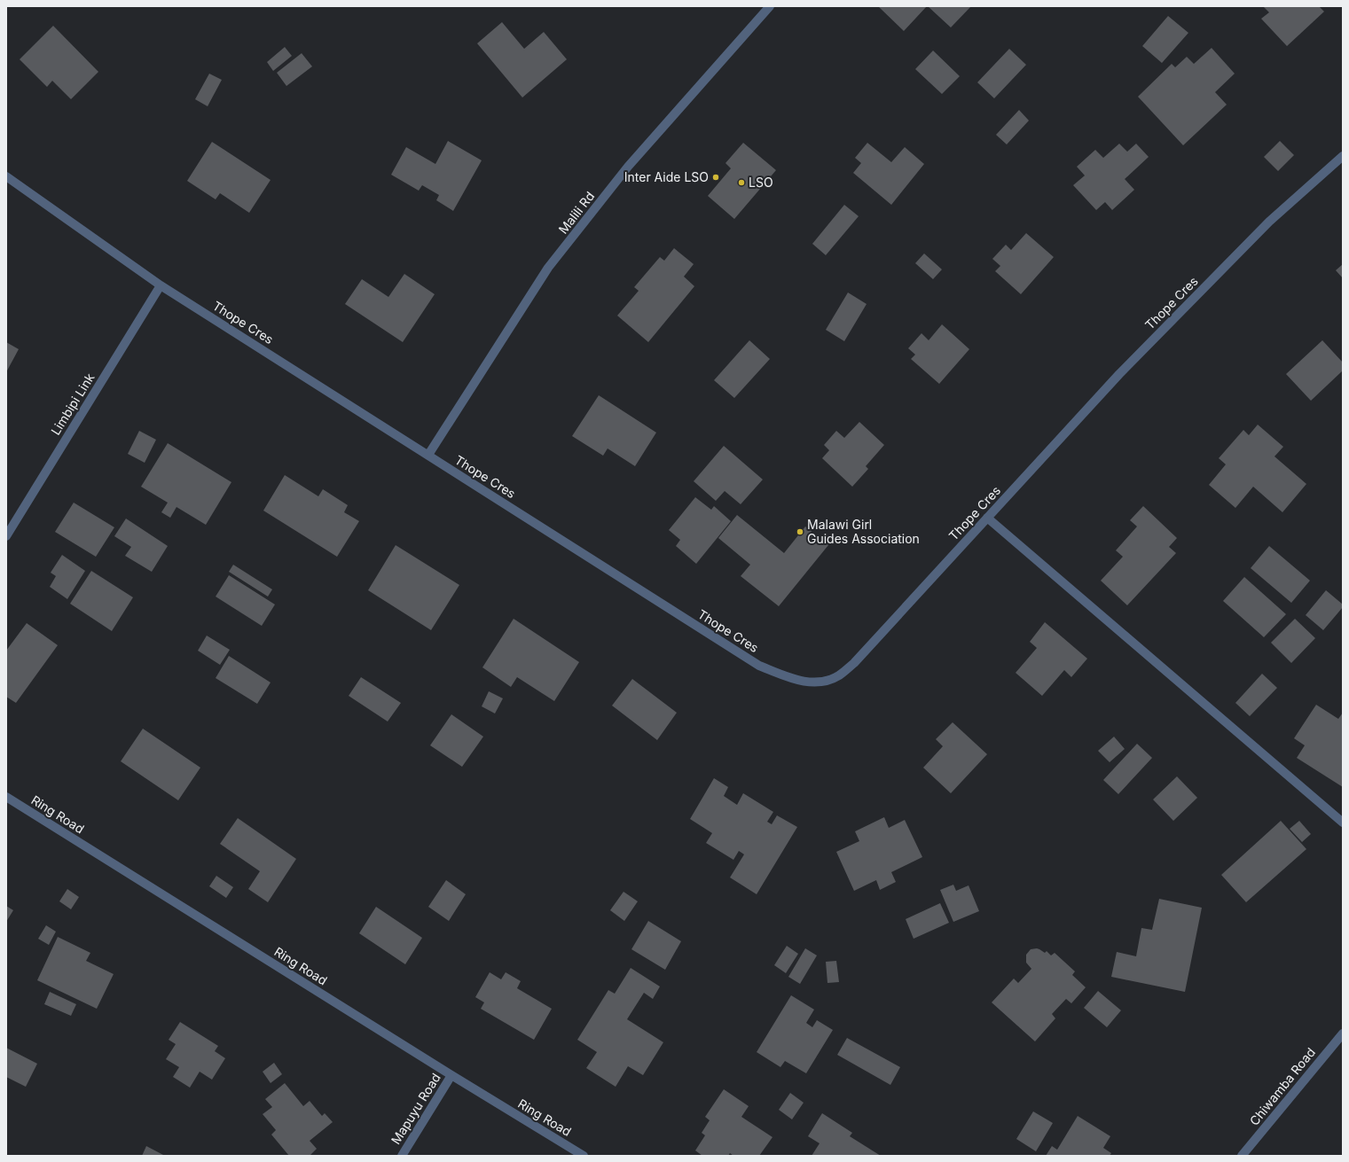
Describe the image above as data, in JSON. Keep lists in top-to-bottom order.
{
  "streets": {
    "street": [
      "Malili Rd",
      "Thope Cres",
      "Limbipi Link",
      "Ring Road",
      "Chiwamba Road",
      "Mapuyu Road"
    ]
  },
  "crossings": [
    ["Malili Rd", "Thope Cres"],
    ["Thope Cres", "Limbipi Link"],
    ["Ring Road", "Mapuyu Road"]
  ],
  "places": ["Inter Aide LSO", "LSO", "Malawi Girl Guides Association"]
}
